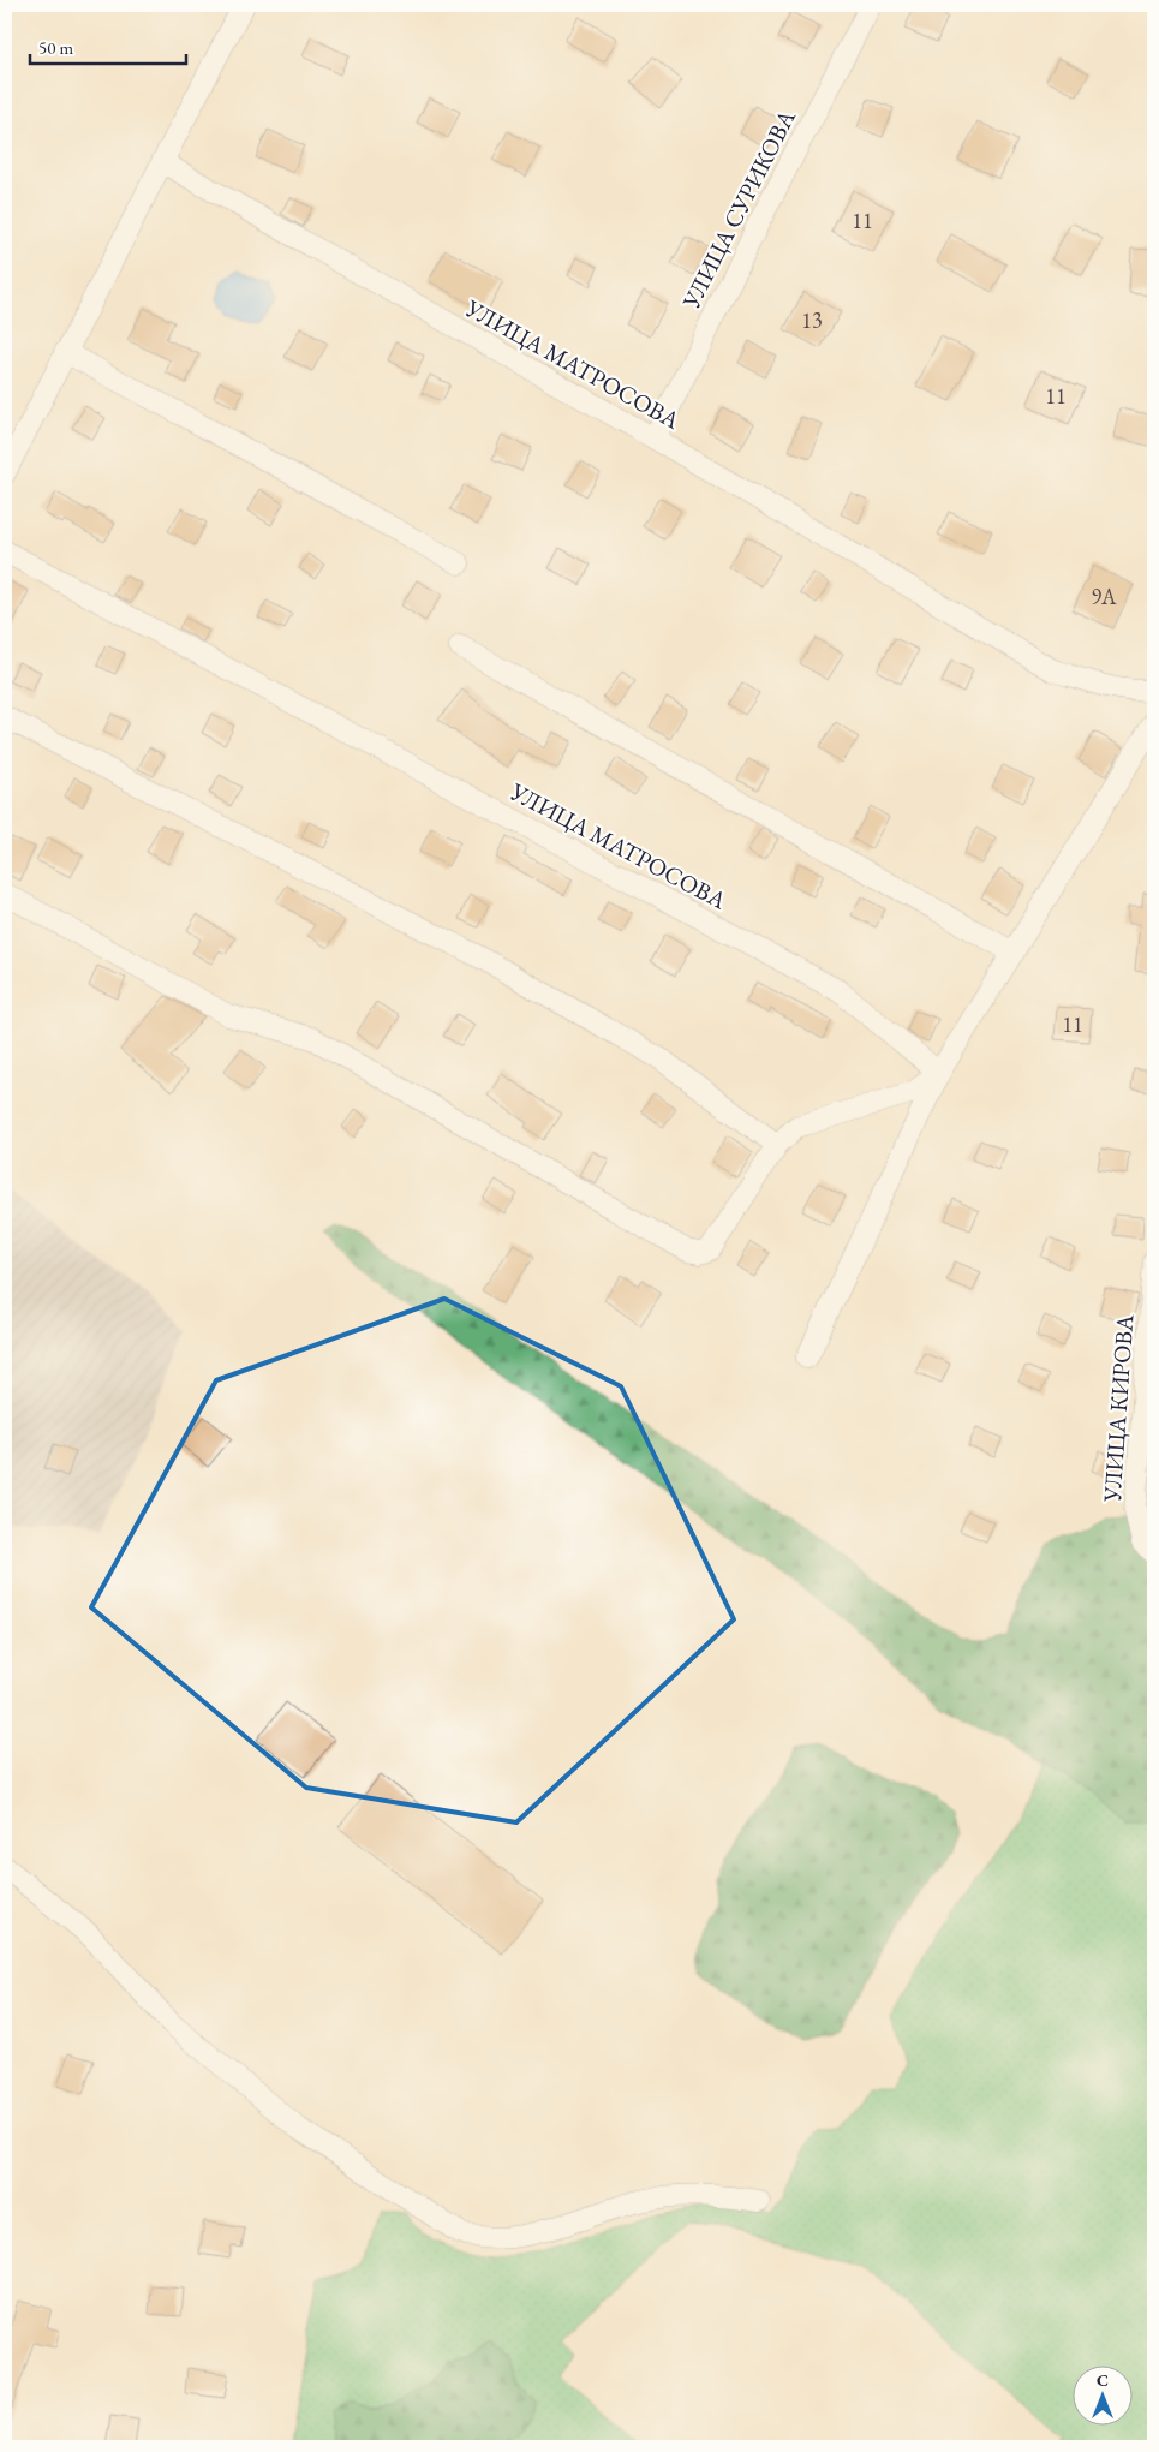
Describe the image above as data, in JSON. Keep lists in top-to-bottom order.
{
  "streets": {
    "street": ["УЛИЦА СУРИКОВА", "УЛИЦА МАТРОСОВА", "УЛИЦА КИРОВА"]
  },
  "crossings": [
    ["УЛИЦА СУРИКОВА", "УЛИЦА МАТРОСОВА"]
  ],
  "house_numbers": [
    "11",
    "13",
    "11",
    "9А",
    "11"
  ],
  "scale_bar": "50 m",
  "north": "top"
}
